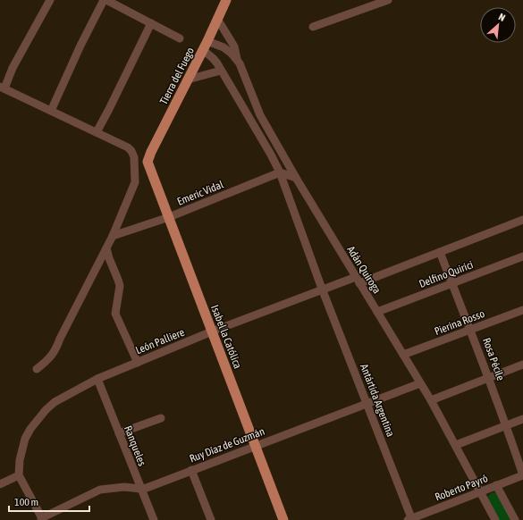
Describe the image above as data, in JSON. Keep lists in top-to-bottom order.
{
  "streets": {
    "main road": ["Tierra del Fuego", "Isabel la Católica"],
    "street": [
      "Emeric Vidal",
      "Adán Quiroga",
      "Delfino Quirici",
      "Pierina Rosso",
      "León Palliere",
      "Rosa Pécile",
      "Antártida Argentina",
      "Ruy Díaz de Guzmán",
      "Ranqueles",
      "Roberto Payró"
    ]
  },
  "crossings": [
    ["Tierra del Fuego", "Adán Quiroga"],
    ["Tierra del Fuego", "Isabel la Católica"],
    ["Emeric Vidal", "Isabel la Católica"],
    ["Adán Quiroga", "Delfino Quirici"],
    ["Adán Quiroga", "Pierina Rosso"],
    ["Adán Quiroga", "León Palliere"],
    ["Adán Quiroga", "Ruy Díaz de Guzmán"],
    ["Adán Quiroga", "Roberto Payró"],
    ["Delfino Quirici", "Rosa Pécile"],
    ["Pierina Rosso", "Rosa Pécile"],
    ["Isabel la Católica", "León Palliere"],
    ["Isabel la Católica", "Ruy Díaz de Guzmán"],
    ["León Palliere", "Rosa Pécile"],
    ["León Palliere", "Antártida Argentina"],
    ["León Palliere", "Ranqueles"],
    ["Rosa Pécile", "Roberto Payró"],
    ["Antártida Argentina", "Ruy Díaz de Guzmán"],
    ["Antártida Argentina", "Roberto Payró"],
    ["Ruy Díaz de Guzmán", "Ranqueles"]
  ],
  "scale_bar": "100 m",
  "north": "top right"
}
